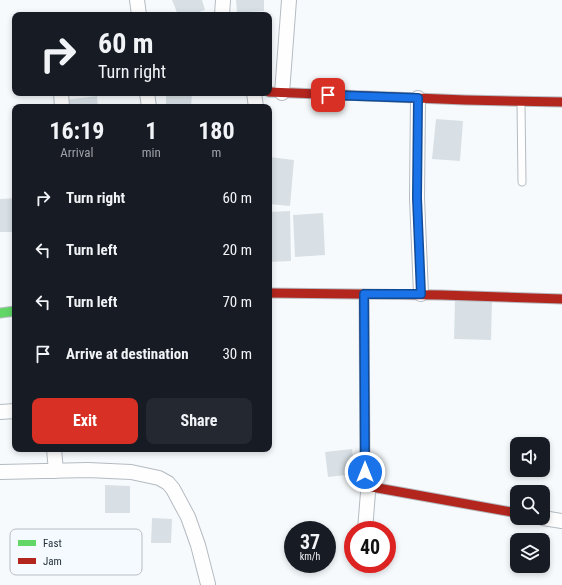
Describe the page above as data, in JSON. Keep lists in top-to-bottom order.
{
  "legend": ["Fast", "Jam"],
  "page": {
    "turn": ["60 m", "Turn right"],
    "eta": [
      "16:19",
      "Arrival",
      "1",
      "min",
      "180",
      "m"
    ],
    "list": [
      {
        "name": "Turn right",
        "value": "60 m"
      },
      {
        "name": "Turn left",
        "value": "20 m"
      },
      {
        "name": "Turn left",
        "value": "70 m"
      },
      {
        "name": "Arrive at destination",
        "value": "30 m"
      }
    ],
    "buttons": ["Exit", "Share"],
    "speed": "37 km/h",
    "limit": "40"
  }
}
